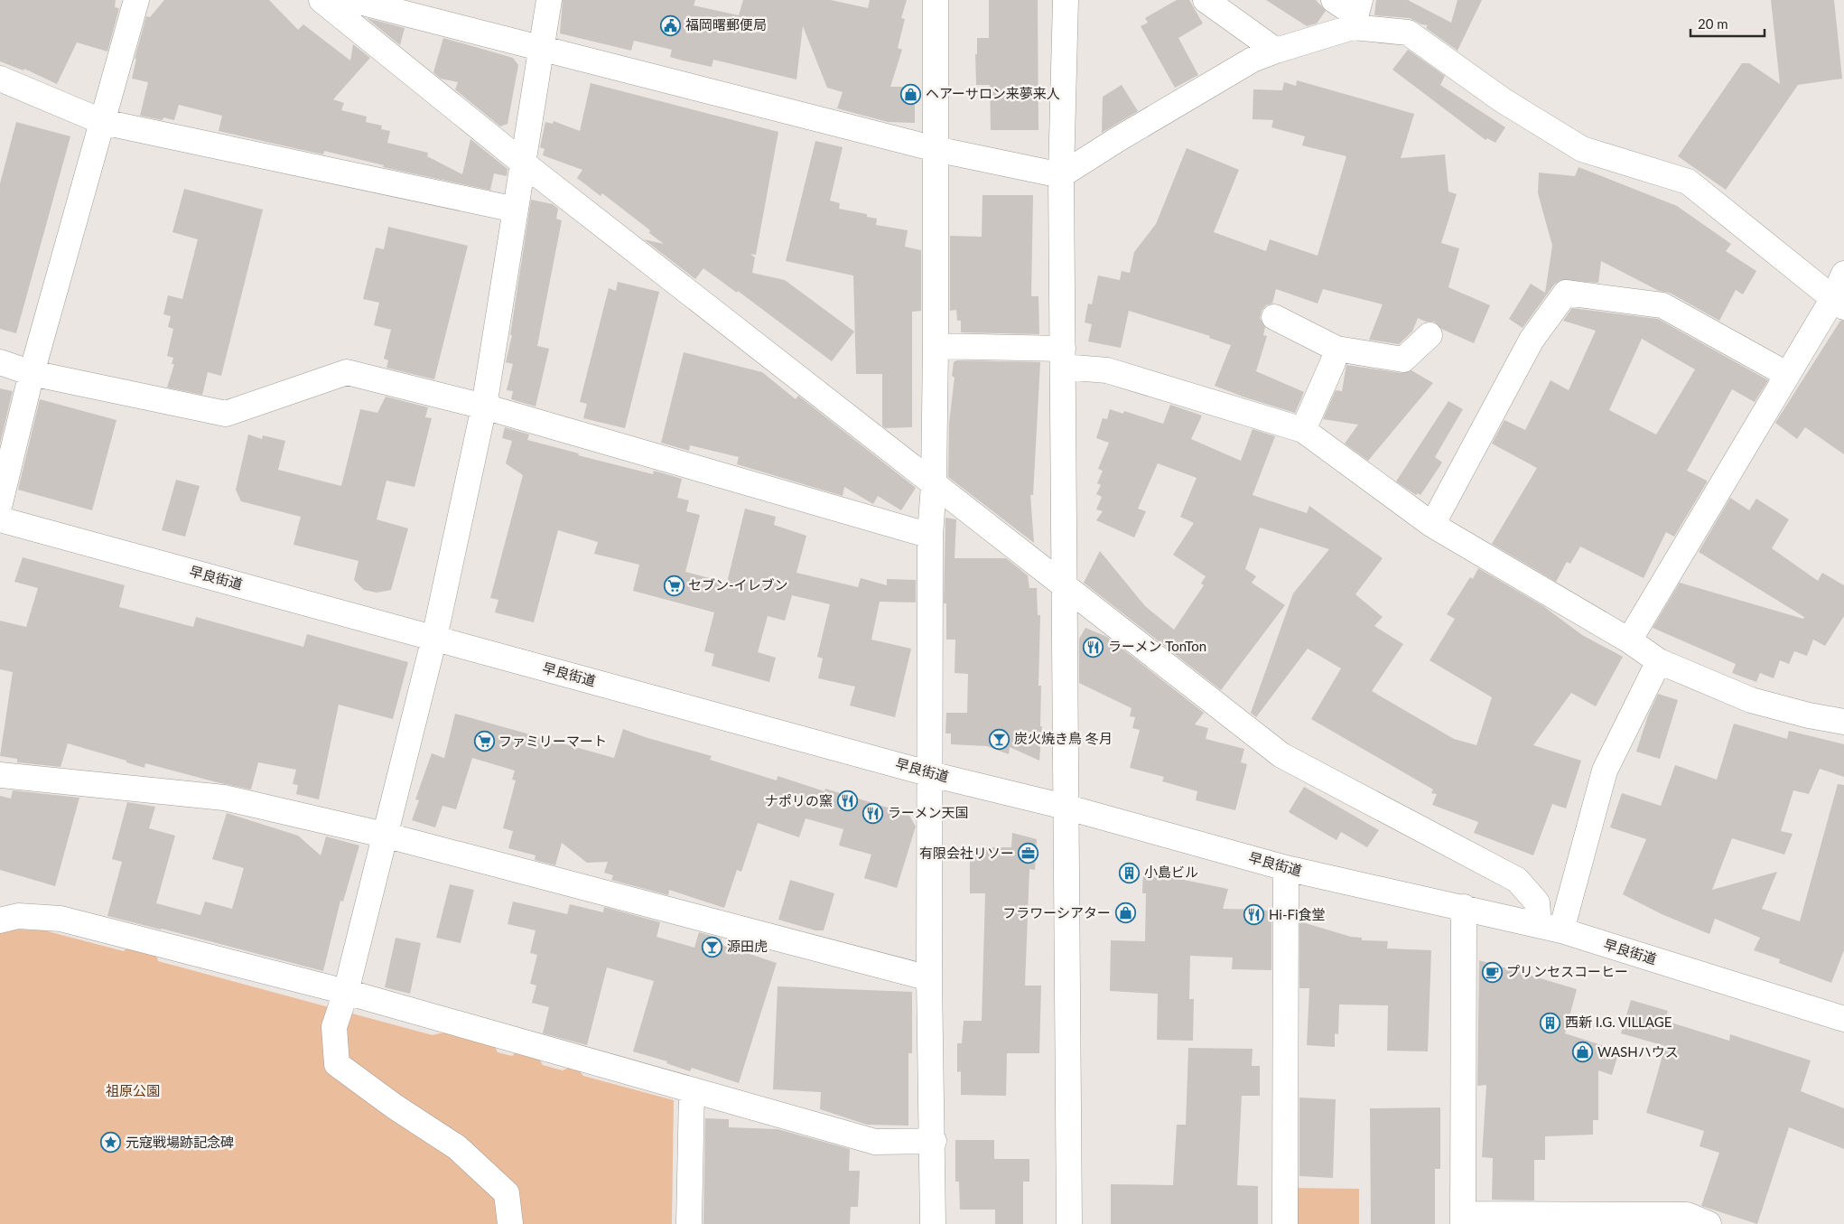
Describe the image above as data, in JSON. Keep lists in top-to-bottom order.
{
  "streets": {
    "street": ["早良街道"]
  },
  "parks": ["祖原公園"],
  "places": {
    "public building": ["福岡曙郵便局"],
    "shop": ["ヘアーサロン来夢来人", "フラワーシアター", "WASHハウス"],
    "supermarket": ["セブン-イレブン", "ファミリーマート"],
    "restaurant": [
      "ラーメン TonTon",
      "ナポリの窯",
      "ラーメン天国",
      "Hi-Fi食堂"
    ],
    "bar": ["炭火焼き鳥 冬月", "源田虎"],
    "office": ["有限会社リソー"],
    "building": ["小島ビル", "西新 I.G. VILLAGE"],
    "cafe": ["プリンセスコーヒー"],
    "place": ["元寇戦場跡記念碑"]
  },
  "scale_bar": "20 m"
}
